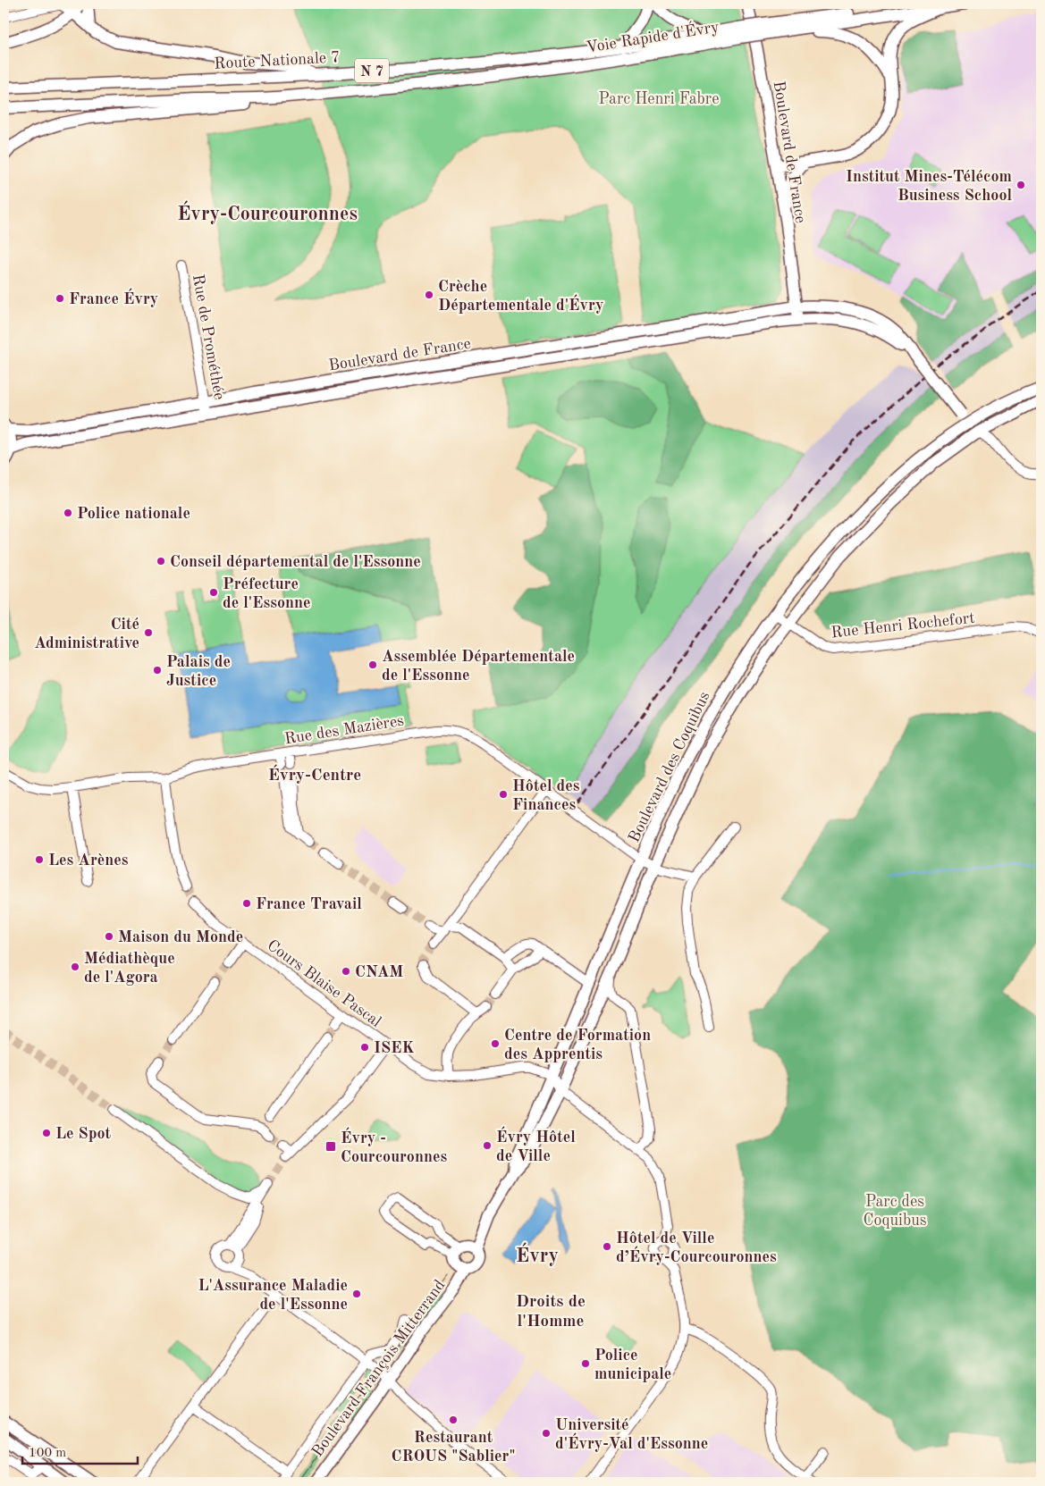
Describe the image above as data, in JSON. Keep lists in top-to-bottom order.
{
  "streets": {
    "main road": [
      "Voie Rapide d'Évry",
      "Route Nationale 7",
      "N 7",
      "Boulevard de France",
      "Boulevard des Coquibus",
      "Boulevard François Mitterrand"
    ],
    "street": [
      "Rue de Prométhée",
      "Rue Henri Rochefort",
      "Rue des Mazières",
      "Cours Blaise Pascal"
    ]
  },
  "crossings": [
    ["Voie Rapide d'Évry", "Route Nationale 7"],
    ["Voie Rapide d'Évry", "N 7"],
    ["Boulevard de France", "Rue de Prométhée"],
    ["Boulevard de France", "Boulevard des Coquibus"],
    ["Rue Henri Rochefort", "Boulevard des Coquibus"],
    ["Rue des Mazières", "Boulevard des Coquibus"],
    ["Boulevard des Coquibus", "Cours Blaise Pascal"],
    ["Boulevard des Coquibus", "Boulevard François Mitterrand"]
  ],
  "districts": [
    "Évry-Courcouronnes",
    "Évry-Centre",
    "Évry",
    "Droits de l'Homme"
  ],
  "parks": ["Parc Henri Fabre", "Parc des Coquibus"],
  "places": {
    "other": [
      "Institut Mines-Télécom Business School",
      "Crèche Départementale d'Évry",
      "France Évry",
      "Police nationale",
      "Conseil départemental de l'Essonne",
      "Préfecture de l'Essonne",
      "Cité Administrative",
      "Assemblée Départementale de l'Essonne",
      "Palais de Justice",
      "Hôtel des Finances",
      "Les Arènes",
      "France Travail",
      "Maison du Monde",
      "Médiathèque de l'Agora",
      "CNAM",
      "Centre de Formation des Apprentis",
      "ISEK",
      "Le Spot",
      "Évry Hôtel de Ville",
      "Hôtel de Ville d’Évry-Courcouronnes",
      "L'Assurance Maladie de l'Essonne",
      "Police municipale",
      "Restaurant CROUS \"Sablier\"",
      "Université d'Évry-Val d'Essonne"
    ],
    "transit": ["Évry - Courcouronnes"]
  },
  "scale_bar": "100 m"
}
